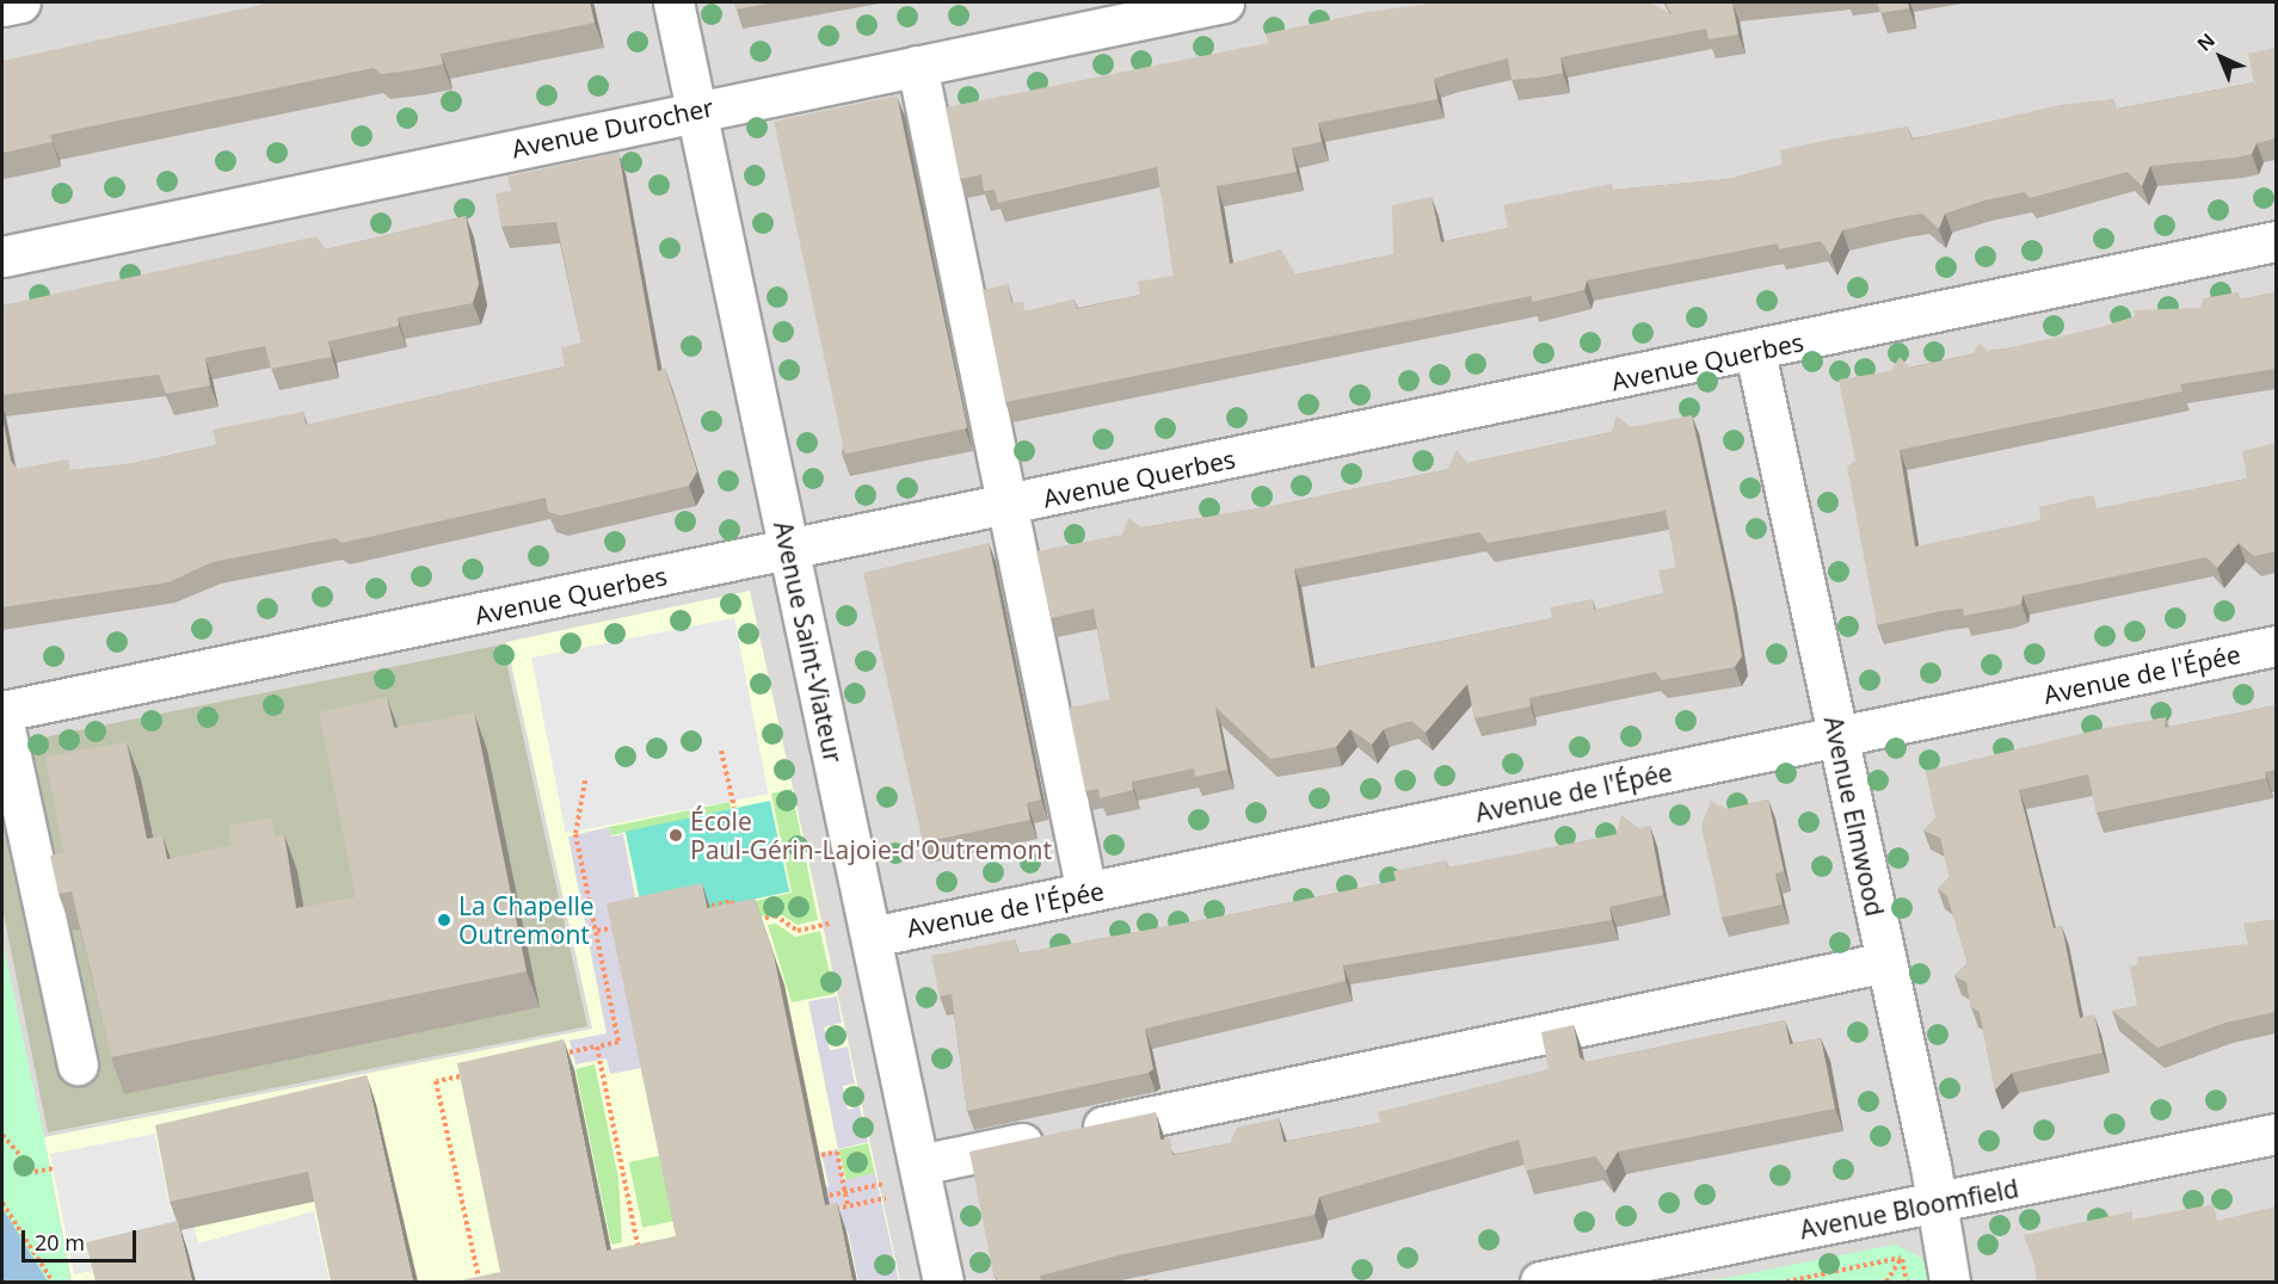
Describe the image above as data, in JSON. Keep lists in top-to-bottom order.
{
  "streets": {
    "street": [
      "Avenue Durocher",
      "Avenue Querbes",
      "Avenue Saint-Viateur",
      "Avenue de l'Épée",
      "Avenue Elmwood",
      "Avenue Bloomfield"
    ]
  },
  "crossings": [
    ["Avenue Durocher", "Avenue Saint-Viateur"],
    ["Avenue Querbes", "Avenue Saint-Viateur"],
    ["Avenue Querbes", "Avenue Elmwood"],
    ["Avenue Saint-Viateur", "Avenue de l'Épée"],
    ["Avenue de l'Épée", "Avenue Elmwood"],
    ["Avenue Elmwood", "Avenue Bloomfield"]
  ],
  "places": ["École Paul-Gérin-Lajoie-d'Outremont", "La Chapelle Outremont"],
  "scale_bar": "20 m",
  "north": "top left"
}
